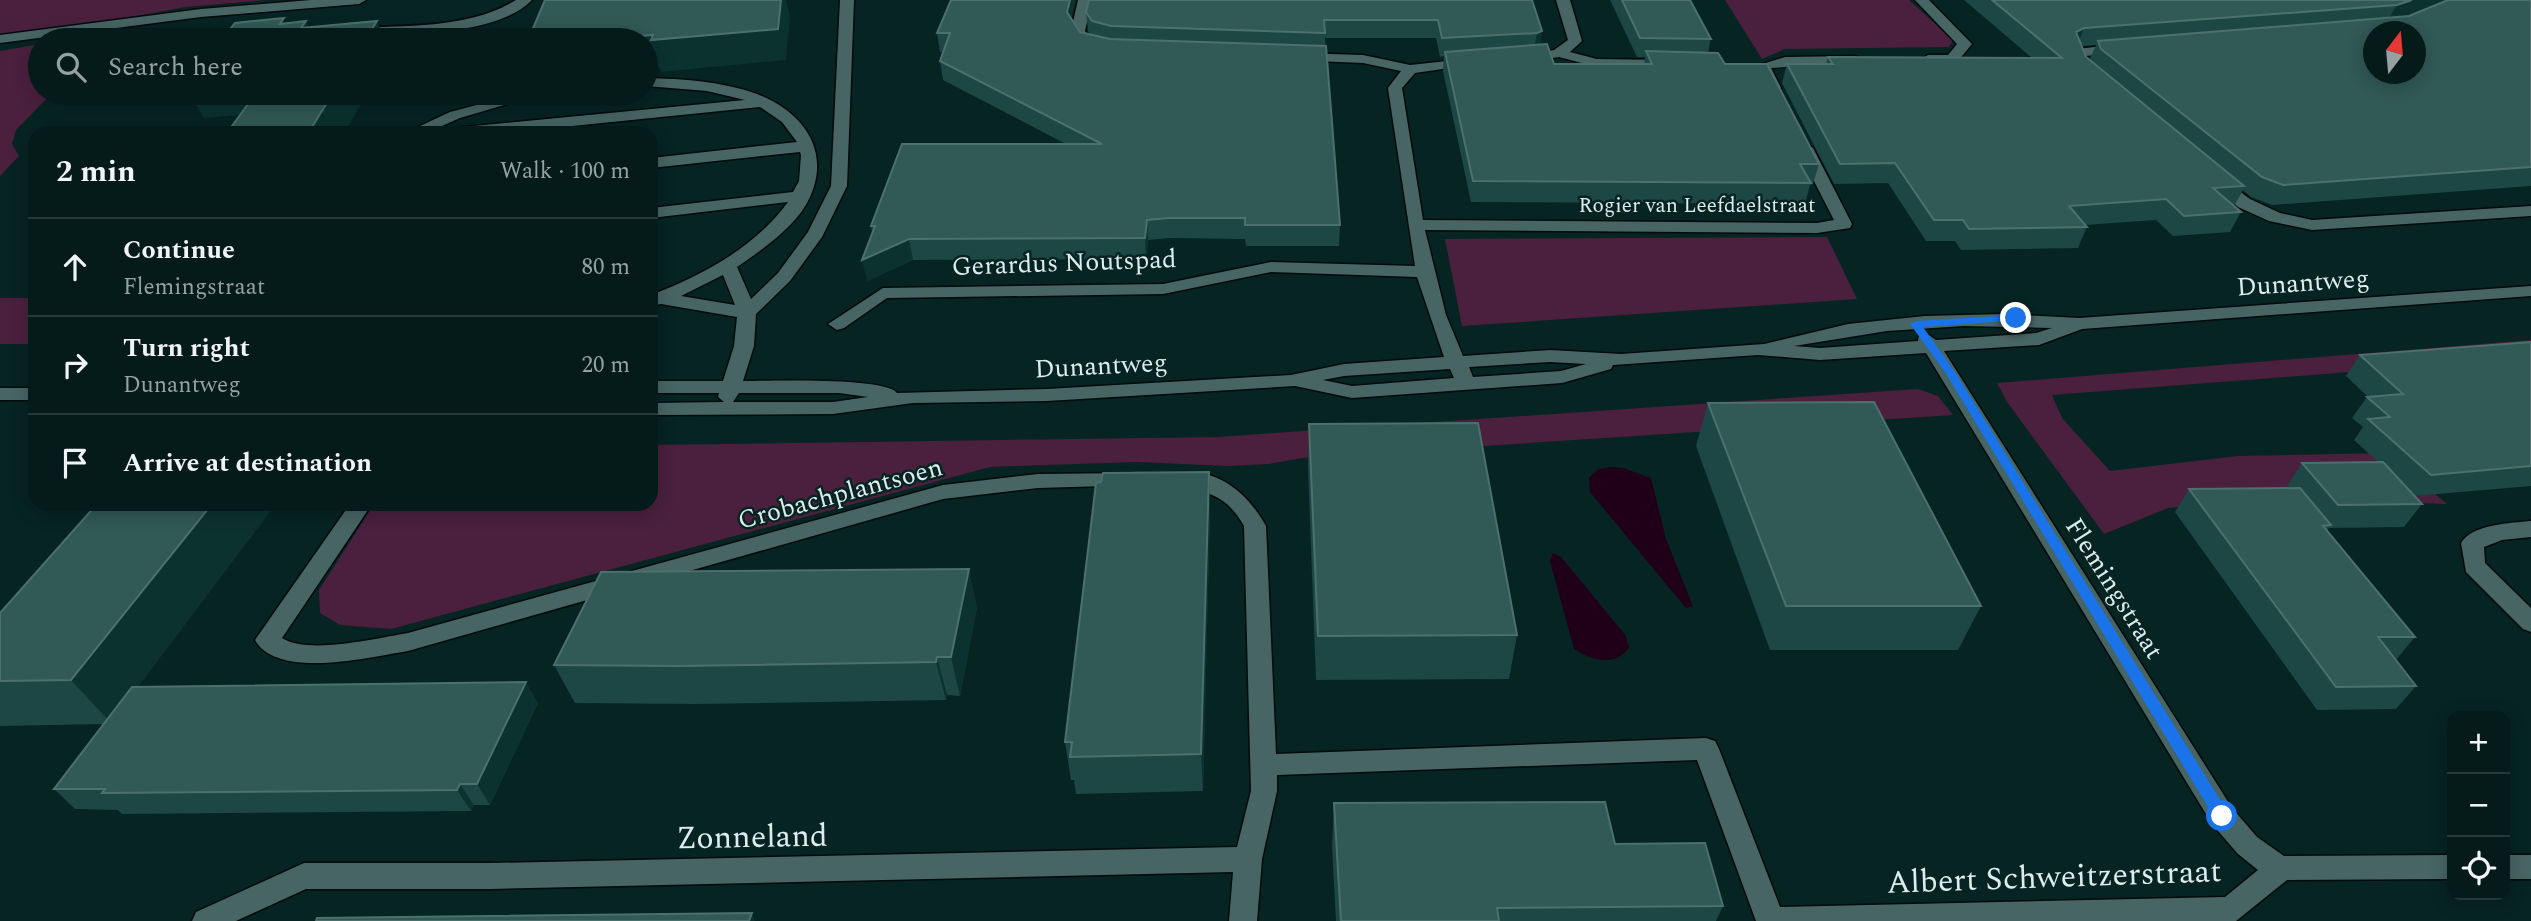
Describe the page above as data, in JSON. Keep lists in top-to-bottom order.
{
  "streets": {
    "street": [
      "Rogier van Leefdaelstraat",
      "Gerardus Noutspad",
      "Dunantweg",
      "Crobachplantsoen",
      "Flemingstraat",
      "Zonneland",
      "Albert Schweitzerstraat"
    ]
  },
  "crossings": [
    ["Dunantweg", "Flemingstraat"],
    ["Crobachplantsoen", "Zonneland"],
    ["Flemingstraat", "Albert Schweitzerstraat"]
  ],
  "north": "top",
  "page": {
    "search": "Search here",
    "heading": ["2 min", "Walk · 100 m"],
    "list": [
      ["Continue", "Flemingstraat", "80 m"],
      ["Turn right", "Dunantweg", "20 m"],
      "Arrive at destination"
    ],
    "map_buttons": ["+", "−"]
  }
}
